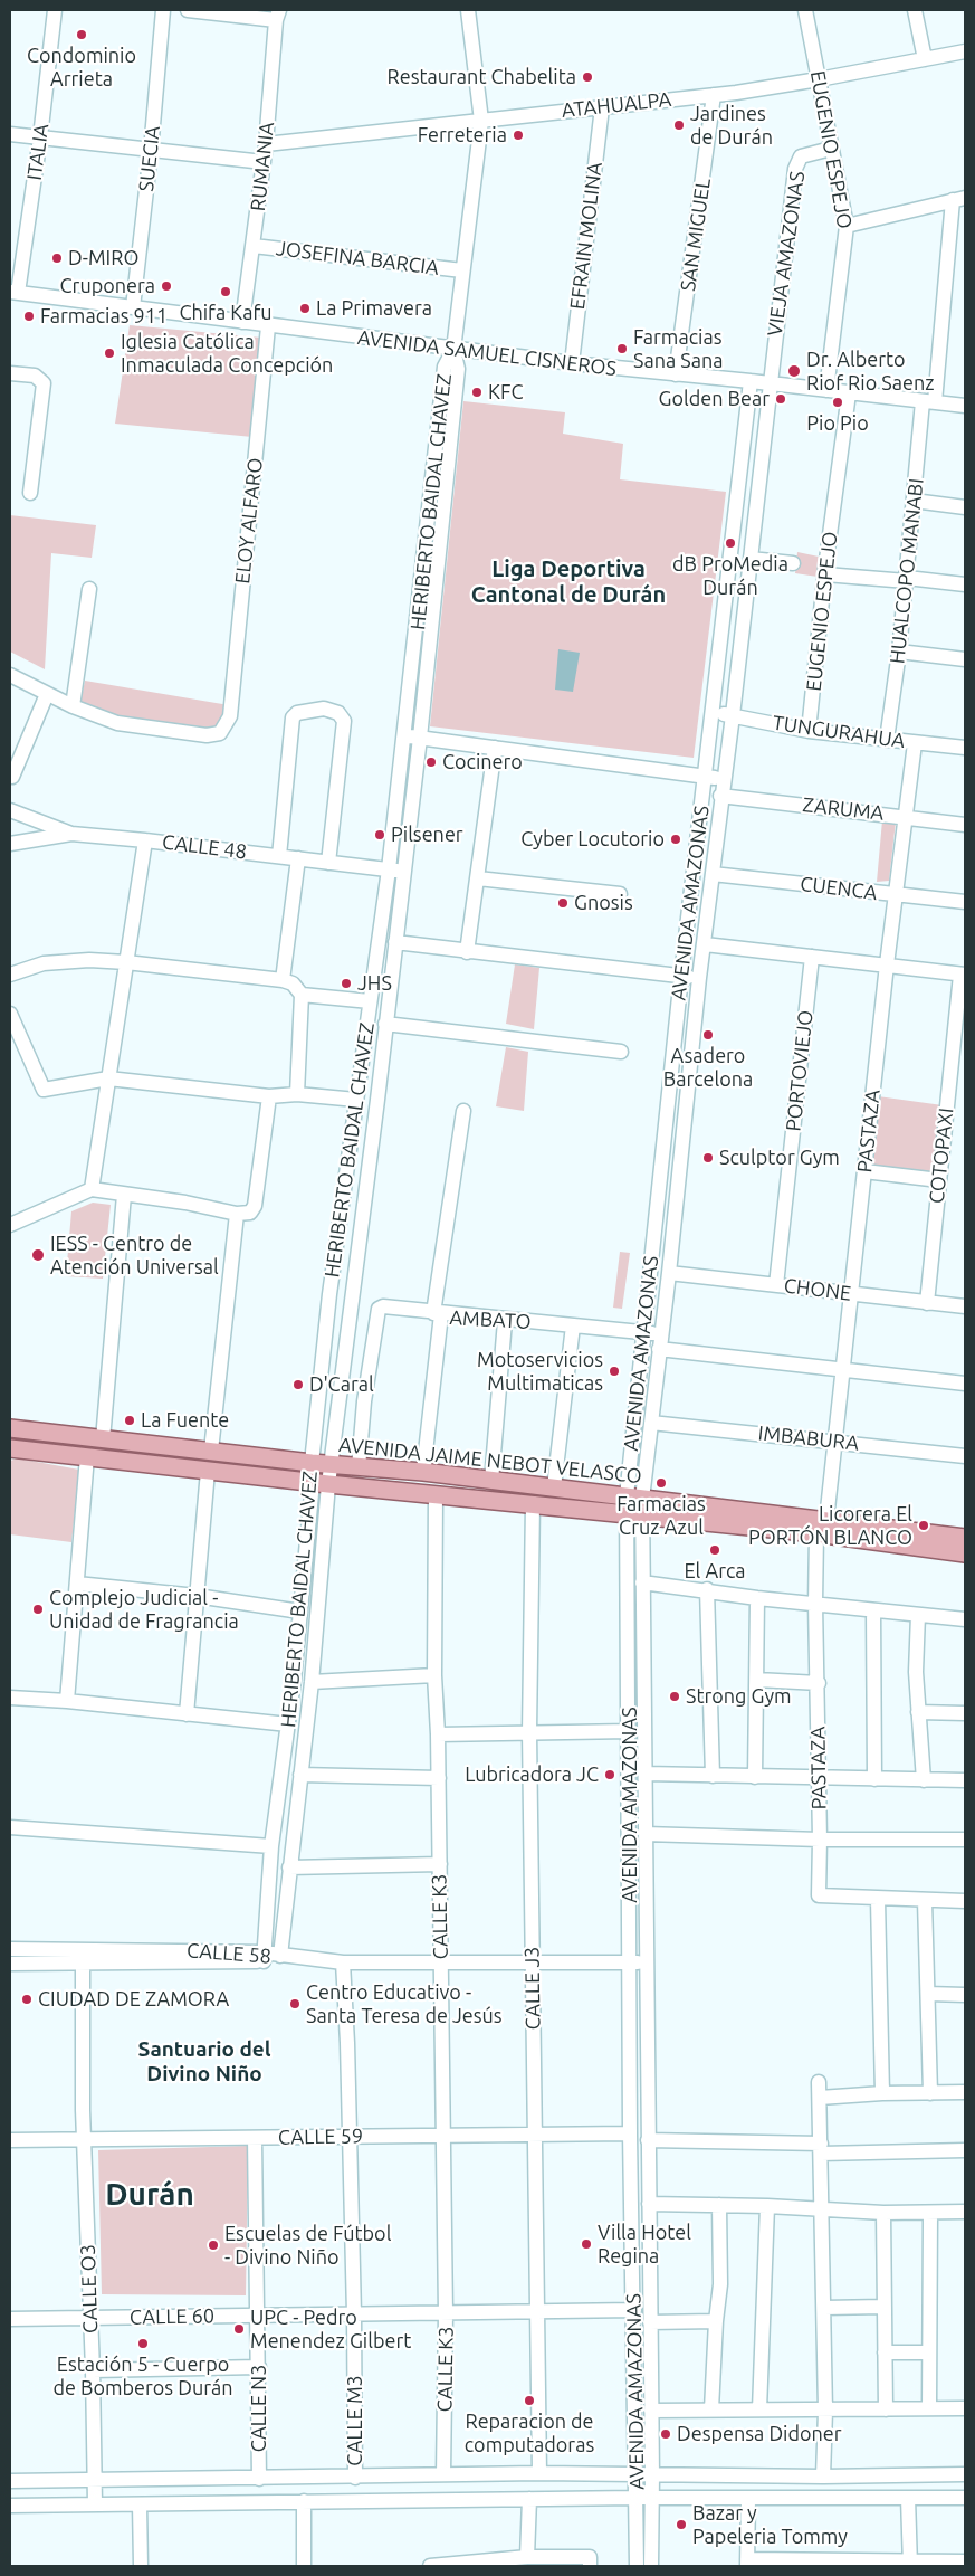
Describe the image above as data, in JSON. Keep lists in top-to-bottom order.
{
  "streets": {
    "main road": ["AVENIDA JAIME NEBOT VELASCO"],
    "street": [
      "ATAHUALPA",
      "EUGENIO ESPEJO",
      "ITALIA",
      "SUECIA",
      "RUMANIA",
      "SAN MIGUEL",
      "EFRAIN MOLINA",
      "VIEJA AMAZONAS",
      "JOSEFINA BARCIA",
      "AVENIDA SAMUEL CISNEROS",
      "HERIBERTO BAIDAL CHAVEZ",
      "ELOY ALFARO",
      "HUALCOPO MANABI",
      "TUNGURAHUA",
      "ZARUMA",
      "CALLE 48",
      "CUENCA",
      "AVENIDA AMAZONAS",
      "PORTOVIEJO",
      "PASTAZA",
      "COTOPAXI",
      "CHONE",
      "AMBATO",
      "IMBABURA",
      "CALLE K3",
      "CALLE 58",
      "CALLE J3",
      "CALLE 59",
      "CALLE O3",
      "CALLE 60",
      "CALLE N3",
      "CALLE M3"
    ]
  },
  "crossings": [
    ["ATAHUALPA", "EUGENIO ESPEJO"],
    ["ATAHUALPA", "RUMANIA"],
    ["ATAHUALPA", "SAN MIGUEL"],
    ["ATAHUALPA", "EFRAIN MOLINA"],
    ["EUGENIO ESPEJO", "VIEJA AMAZONAS"],
    ["EUGENIO ESPEJO", "AVENIDA SAMUEL CISNEROS"],
    ["EUGENIO ESPEJO", "TUNGURAHUA"],
    ["ITALIA", "AVENIDA SAMUEL CISNEROS"],
    ["SUECIA", "AVENIDA SAMUEL CISNEROS"],
    ["RUMANIA", "JOSEFINA BARCIA"],
    ["RUMANIA", "AVENIDA SAMUEL CISNEROS"],
    ["SAN MIGUEL", "AVENIDA SAMUEL CISNEROS"],
    ["EFRAIN MOLINA", "AVENIDA SAMUEL CISNEROS"],
    ["VIEJA AMAZONAS", "AVENIDA SAMUEL CISNEROS"],
    ["VIEJA AMAZONAS", "AVENIDA AMAZONAS"],
    ["AVENIDA SAMUEL CISNEROS", "HERIBERTO BAIDAL CHAVEZ"],
    ["AVENIDA SAMUEL CISNEROS", "ELOY ALFARO"],
    ["AVENIDA SAMUEL CISNEROS", "HUALCOPO MANABI"],
    ["AVENIDA SAMUEL CISNEROS", "AVENIDA AMAZONAS"],
    ["HERIBERTO BAIDAL CHAVEZ", "CALLE 48"],
    ["HERIBERTO BAIDAL CHAVEZ", "AVENIDA JAIME NEBOT VELASCO"],
    ["HERIBERTO BAIDAL CHAVEZ", "CALLE 58"],
    ["HUALCOPO MANABI", "TUNGURAHUA"],
    ["TUNGURAHUA", "AVENIDA AMAZONAS"],
    ["TUNGURAHUA", "PASTAZA"],
    ["ZARUMA", "AVENIDA AMAZONAS"],
    ["ZARUMA", "PASTAZA"],
    ["CUENCA", "AVENIDA AMAZONAS"],
    ["CUENCA", "PASTAZA"],
    ["AVENIDA AMAZONAS", "CHONE"],
    ["AVENIDA AMAZONAS", "AMBATO"],
    ["AVENIDA AMAZONAS", "IMBABURA"],
    ["AVENIDA AMAZONAS", "AVENIDA JAIME NEBOT VELASCO"],
    ["AVENIDA AMAZONAS", "CALLE 59"],
    ["AVENIDA AMAZONAS", "CALLE 60"],
    ["PORTOVIEJO", "CHONE"],
    ["PASTAZA", "CHONE"],
    ["PASTAZA", "IMBABURA"],
    ["PASTAZA", "AVENIDA JAIME NEBOT VELASCO"],
    ["COTOPAXI", "CHONE"],
    ["AMBATO", "AVENIDA JAIME NEBOT VELASCO"],
    ["AVENIDA JAIME NEBOT VELASCO", "CALLE K3"],
    ["AVENIDA JAIME NEBOT VELASCO", "CALLE J3"],
    ["CALLE K3", "CALLE 59"],
    ["CALLE K3", "CALLE 60"],
    ["CALLE 58", "CALLE O3"],
    ["CALLE J3", "CALLE 59"],
    ["CALLE J3", "CALLE 60"],
    ["CALLE 59", "CALLE O3"],
    ["CALLE 59", "CALLE N3"],
    ["CALLE 59", "CALLE M3"],
    ["CALLE O3", "CALLE 60"],
    ["CALLE 60", "CALLE N3"],
    ["CALLE 60", "CALLE M3"]
  ],
  "districts": ["Liga Deportiva Cantonal de Durán", "Santuario del Divino Niño", "Durán"],
  "places": [
    "Condominio Arrieta",
    "Restaurant Chabelita",
    "Jardines de Durán",
    "Ferreteria",
    "D-MIRO",
    "Cruponera",
    "Chifa Kafu",
    "La Primavera",
    "Farmacias 911",
    "Farmacias Sana Sana",
    "Iglesia Católica Inmaculada Concepción",
    "Dr. Alberto Riof Rio Saenz",
    "KFC",
    "Golden Bear",
    "Pio Pio",
    "dB ProMedia Durán",
    "Cocinero",
    "Pilsener",
    "Cyber Locutorio",
    "Gnosis",
    "JHS",
    "Asadero Barcelona",
    "Sculptor Gym",
    "IESS - Centro de Atención Universal",
    "Motoservicios Multimaticas",
    "D'Caral",
    "La Fuente",
    "Farmacias Cruz Azul",
    "Licorera El PORTÓN BLANCO",
    "El Arca",
    "Complejo Judicial - Unidad de Fragrancia",
    "Strong Gym",
    "Lubricadora JC",
    "CIUDAD DE ZAMORA",
    "Centro Educativo - Santa Teresa de Jesús",
    "Villa Hotel Regina",
    "Escuelas de Fútbol - Divino Niño",
    "UPC - Pedro Menendez Gilbert",
    "Estación 5 - Cuerpo de Bomberos Durán",
    "Reparacion de computadoras",
    "Despensa Didoner",
    "Bazar y Papeleria Tommy"
  ]
}
